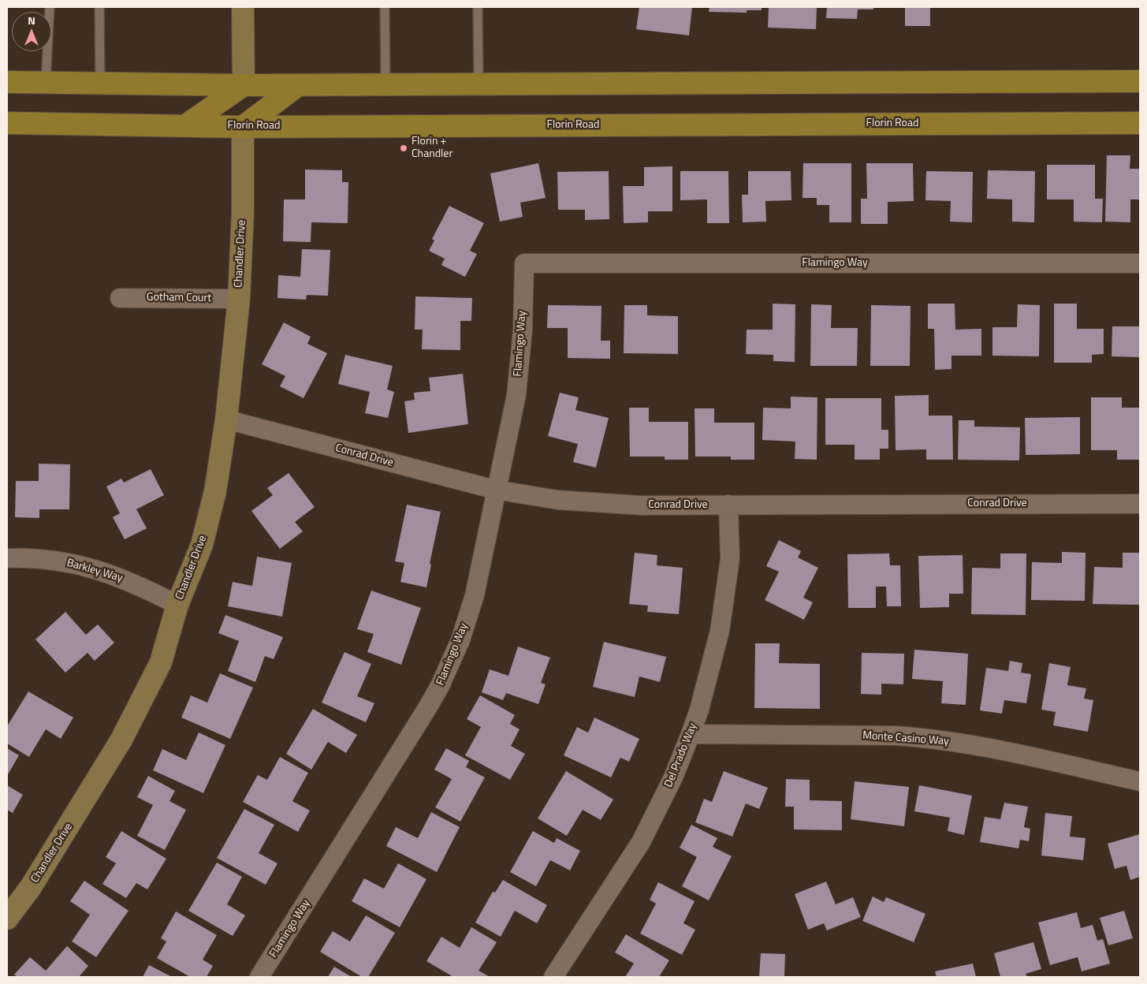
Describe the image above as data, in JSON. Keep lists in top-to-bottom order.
{
  "streets": {
    "main road": ["Florin Road"],
    "street": [
      "Chandler Drive",
      "Flamingo Way",
      "Gotham Court",
      "Conrad Drive",
      "Barkley Way",
      "Monte Casino Way",
      "Del Prado Way"
    ]
  },
  "crossings": [
    ["Florin Road", "Chandler Drive"],
    ["Chandler Drive", "Gotham Court"],
    ["Chandler Drive", "Conrad Drive"],
    ["Chandler Drive", "Barkley Way"],
    ["Flamingo Way", "Conrad Drive"],
    ["Conrad Drive", "Del Prado Way"],
    ["Monte Casino Way", "Del Prado Way"]
  ],
  "places": ["Florin + Chandler"],
  "north": "top"
}
